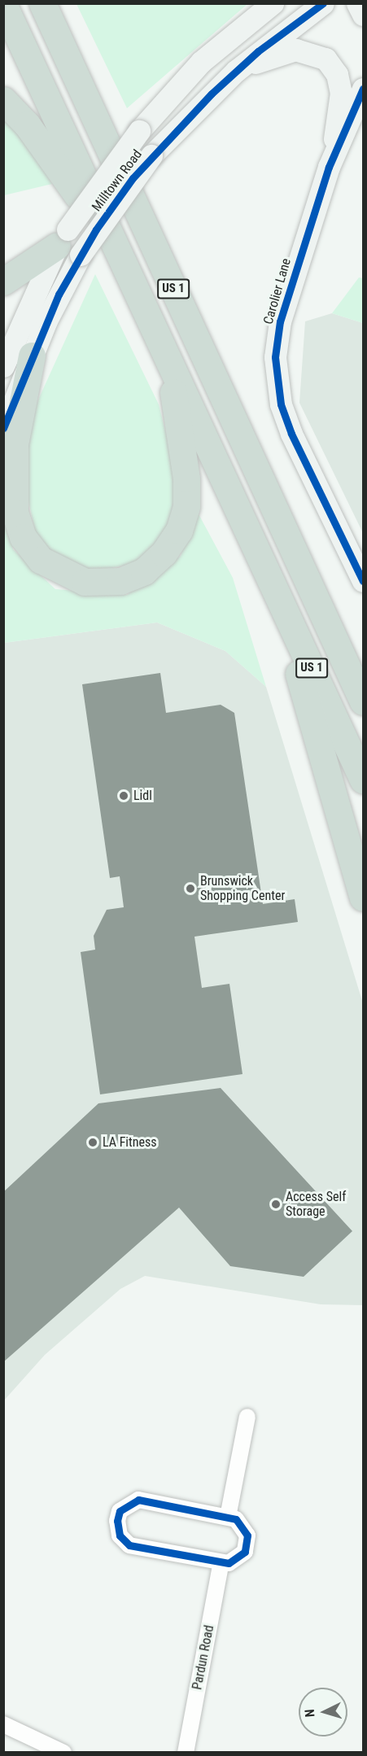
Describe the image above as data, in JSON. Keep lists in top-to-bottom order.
{
  "streets": {
    "highway": ["US 1"],
    "street": ["Milltown Road", "Carolier Lane", "Pardun Road"]
  },
  "places": [
    "Lidl",
    "Brunswick Shopping Center",
    "LA Fitness",
    "Access Self Storage"
  ],
  "north": "left"
}
